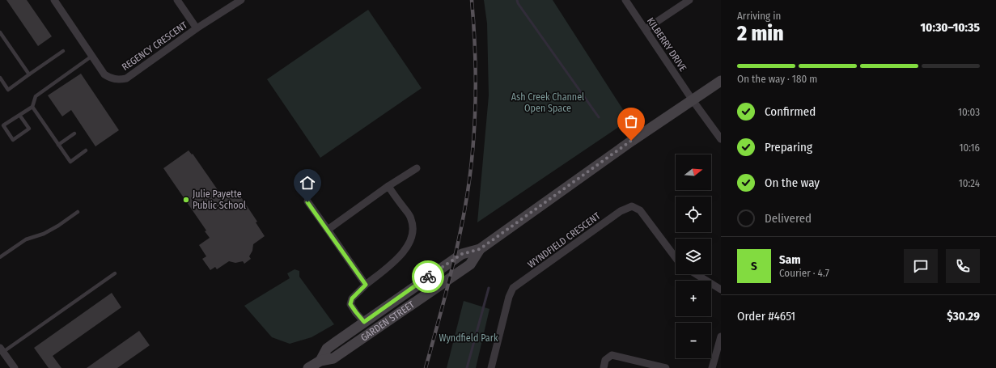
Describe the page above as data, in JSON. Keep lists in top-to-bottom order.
{
  "streets": {
    "street": [
      "KILBERRY DRIVE",
      "REGENCY CRESCENT",
      "WYNDFIELD CRESCENT",
      "GARDEN STREET"
    ]
  },
  "crossings": [
    ["KILBERRY DRIVE", "GARDEN STREET"]
  ],
  "parks": ["Ash Creek Channel Open Space", "Wyndfield Park"],
  "places": ["Julie Payette Public School"],
  "north": "right",
  "page": {
    "heading": ["2 min", "Arriving in", "10:30–10:35"],
    "panel": [
      "Sam",
      "Courier · 4.7",
      "Order #4651",
      "$30.29"
    ],
    "bar": "On the way · 180 m",
    "list": [
      ["Confirmed", "10:03"],
      ["Preparing", "10:16"],
      ["On the way", "10:24"],
      "Delivered"
    ],
    "map_buttons": ["+", "−"],
    "round": "S"
  }
}
